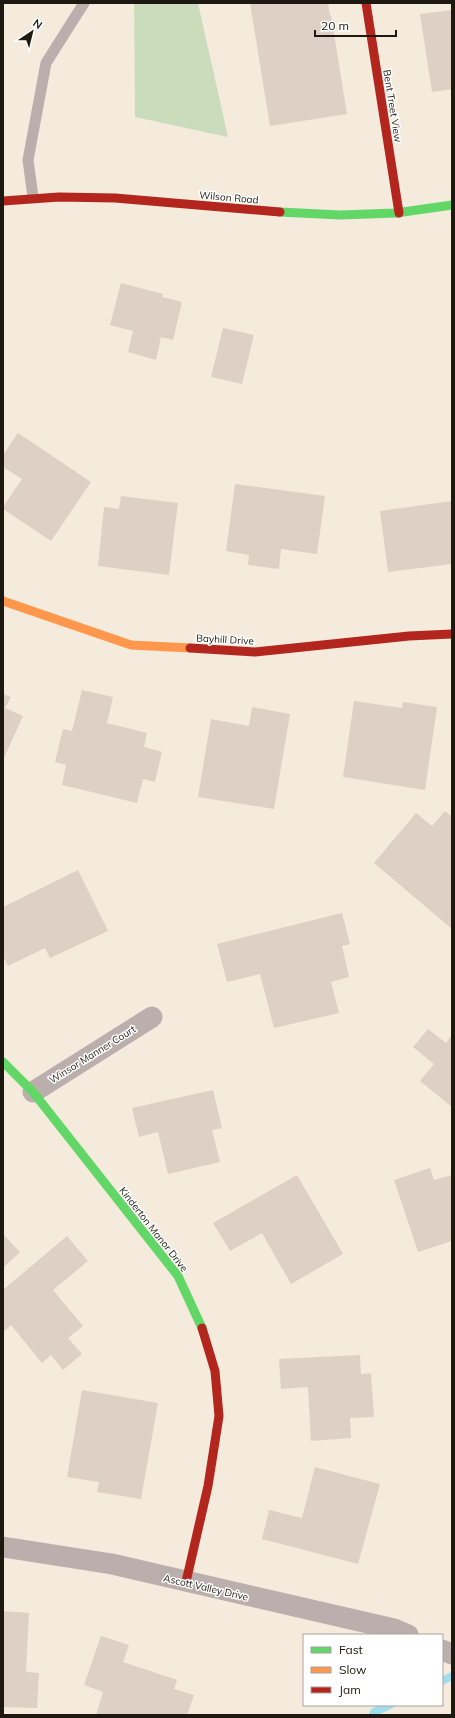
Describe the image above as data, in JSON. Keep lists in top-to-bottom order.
{
  "streets": {
    "street": [
      "Bent Treet View",
      "Wilson Road",
      "Bayhill Drive",
      "Winsor Manner Court",
      "Kinderton Manor Drive",
      "Ascott Valley Drive"
    ]
  },
  "crossings": [
    ["Bent Treet View", "Wilson Road"],
    ["Winsor Manner Court", "Kinderton Manor Drive"],
    ["Kinderton Manor Drive", "Ascott Valley Drive"]
  ],
  "legend": ["Fast", "Slow", "Jam"],
  "scale_bar": "20 m",
  "north": "top right"
}
